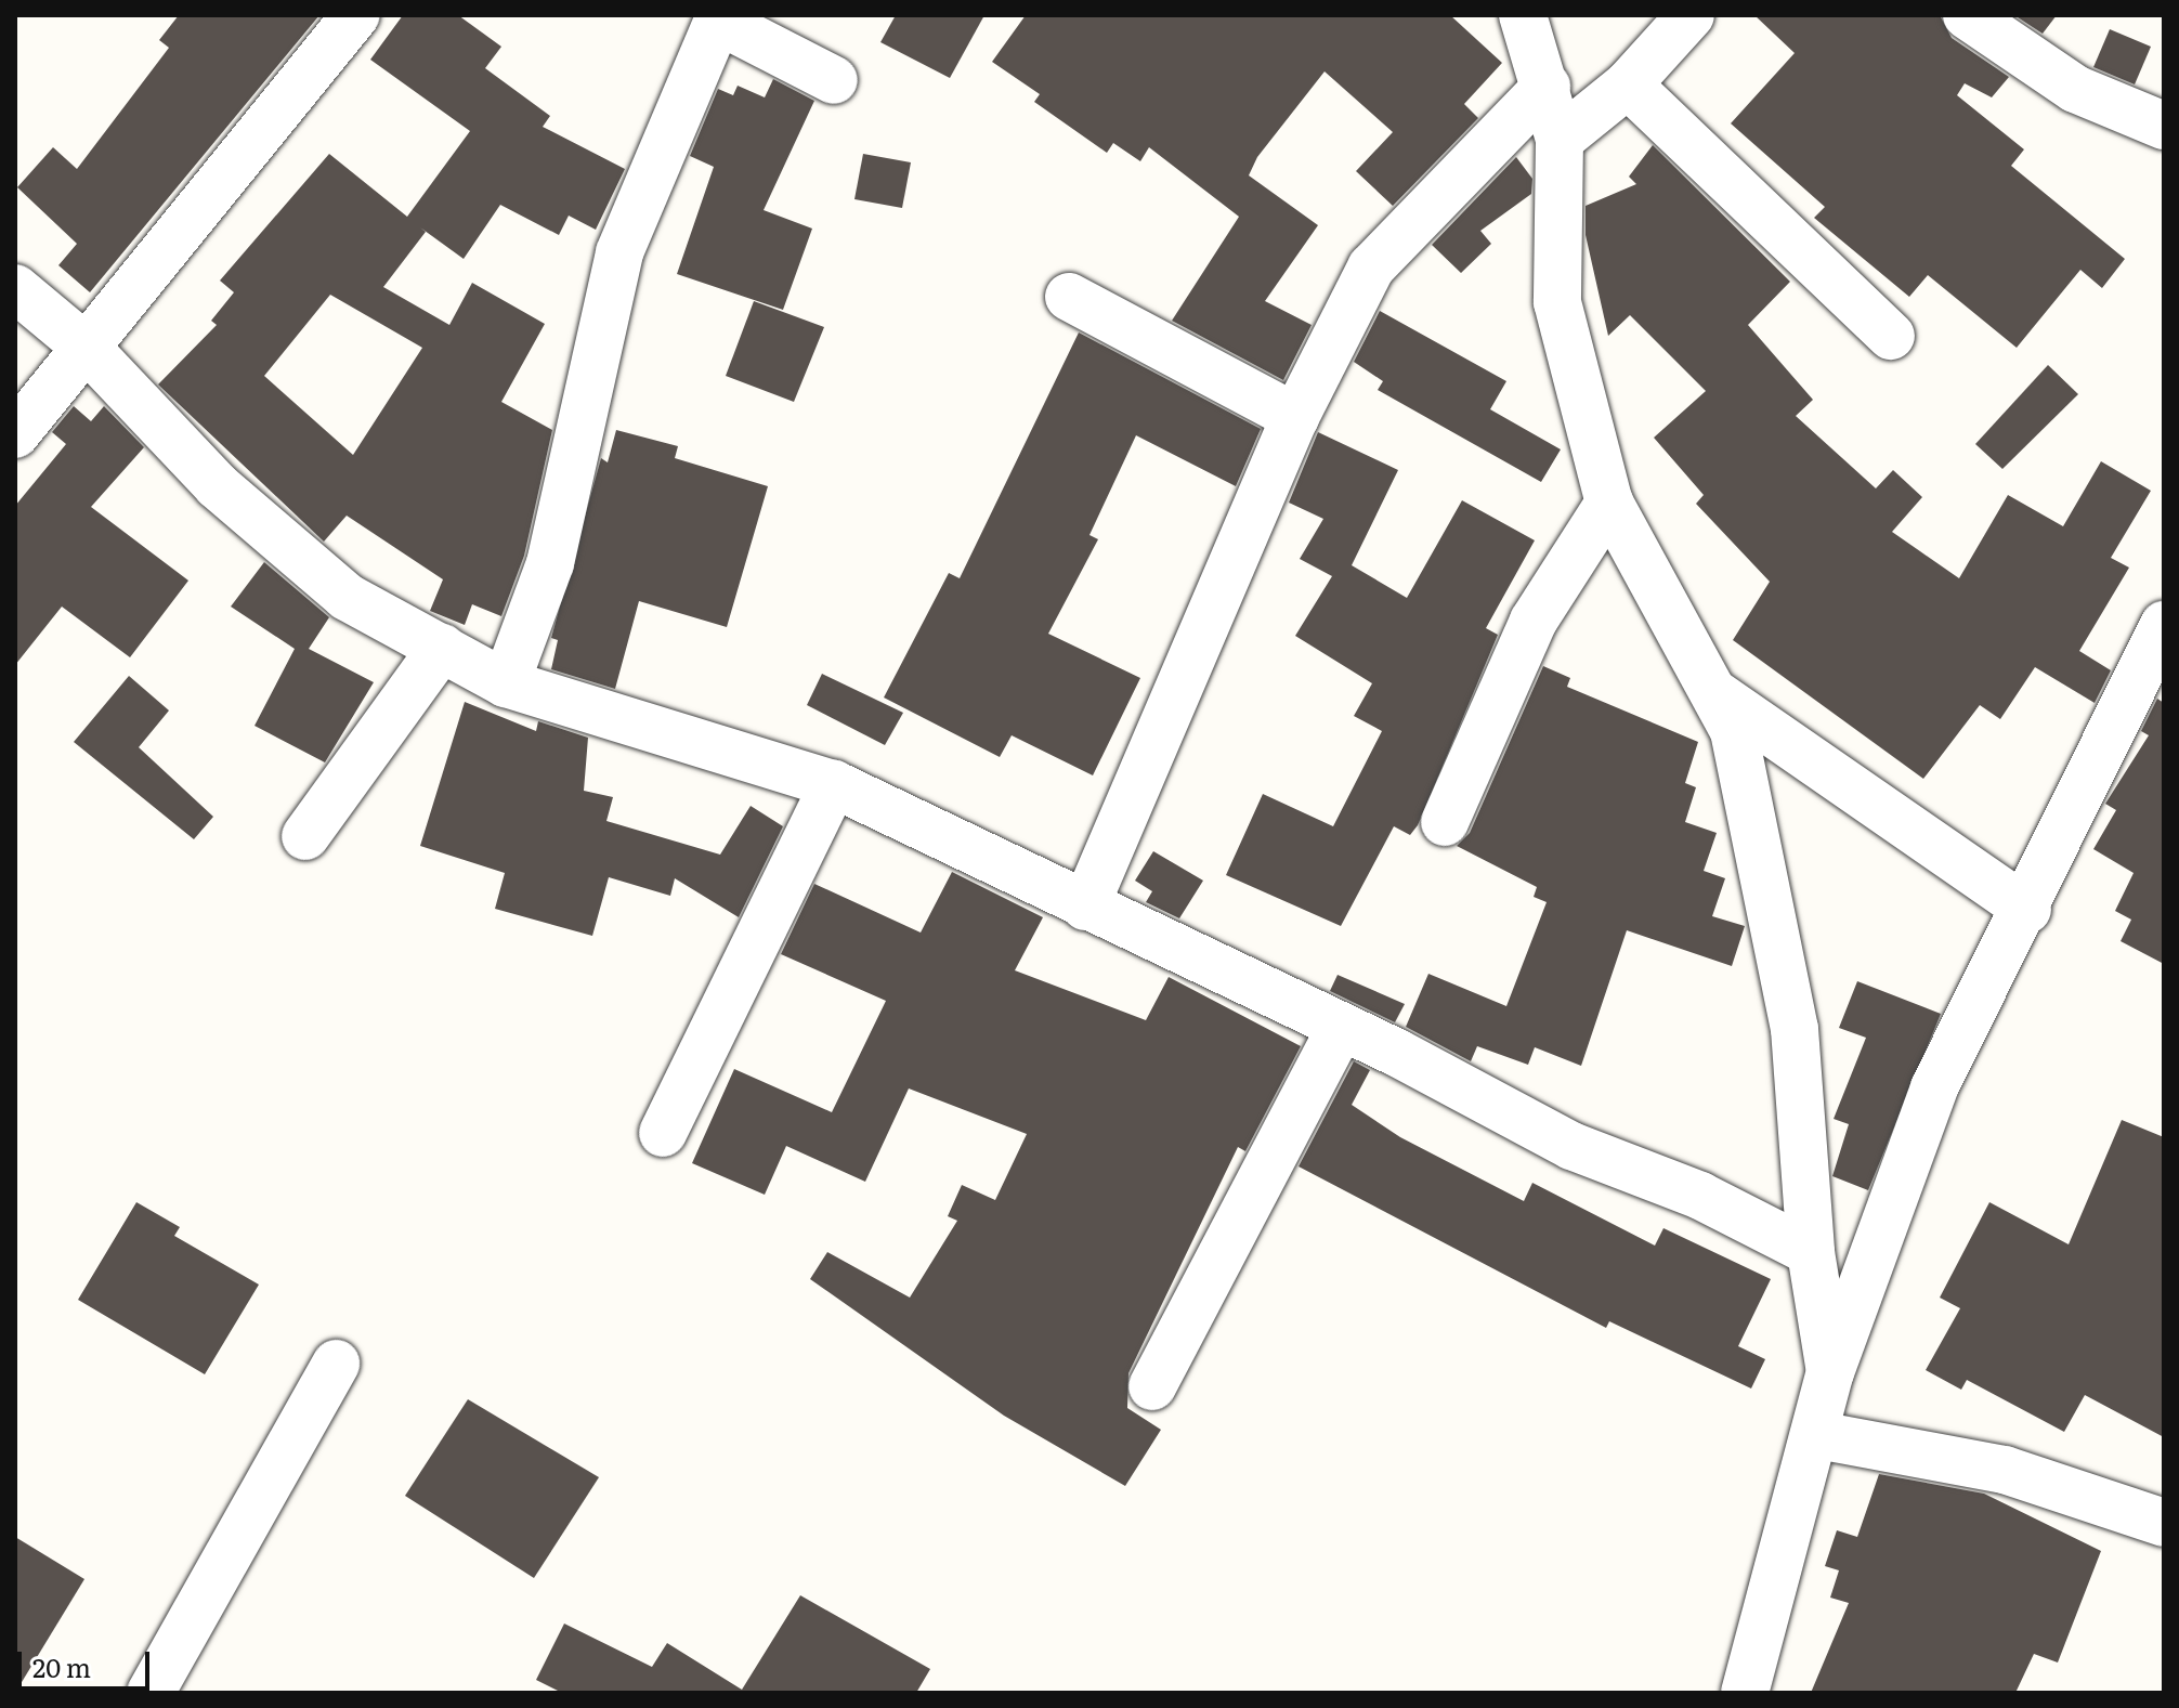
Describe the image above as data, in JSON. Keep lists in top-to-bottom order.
{
  "scale_bar": "20 m"
}
